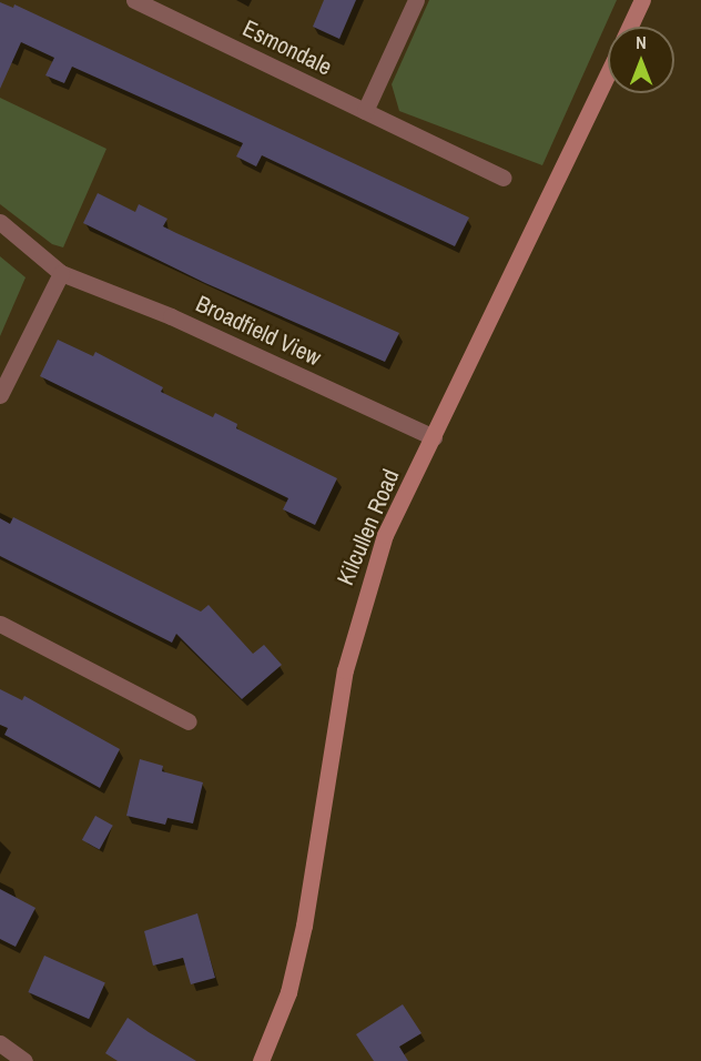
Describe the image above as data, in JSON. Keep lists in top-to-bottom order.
{
  "streets": {
    "main road": ["Kilcullen Road"],
    "street": ["Esmondale", "Broadfield View"]
  },
  "crossings": [
    ["Broadfield View", "Kilcullen Road"]
  ],
  "north": "top"
}
